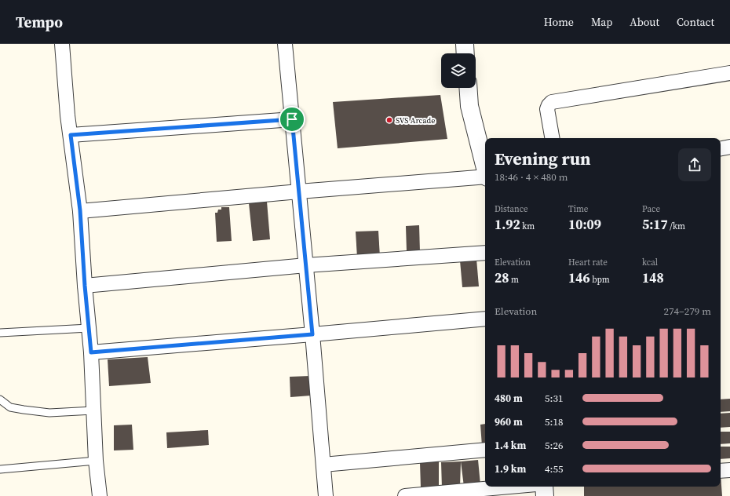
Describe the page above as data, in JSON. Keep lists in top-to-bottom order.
{
  "places": ["SVS Arcade"],
  "page": {
    "header": "Tempo",
    "nav": [
      "Home",
      "Map",
      "About",
      "Contact"
    ],
    "heading": ["Evening run", "18:46 · 4 × 480 m"],
    "stats": [
      ["Distance", "1.92 km"],
      ["Time", "10:09"],
      ["Pace", "5:17 /km"],
      ["Elevation", "28 m"],
      ["Heart rate", "146 bpm"],
      ["kcal", "148"]
    ],
    "chart": ["Elevation", "274–279 m"],
    "list": [
      {
        "name": "480 m",
        "note": "5:31"
      },
      {
        "name": "960 m",
        "note": "5:18"
      },
      {
        "name": "1.4 km",
        "note": "5:26"
      },
      {
        "name": "1.9 km",
        "note": "4:55"
      }
    ]
  }
}
